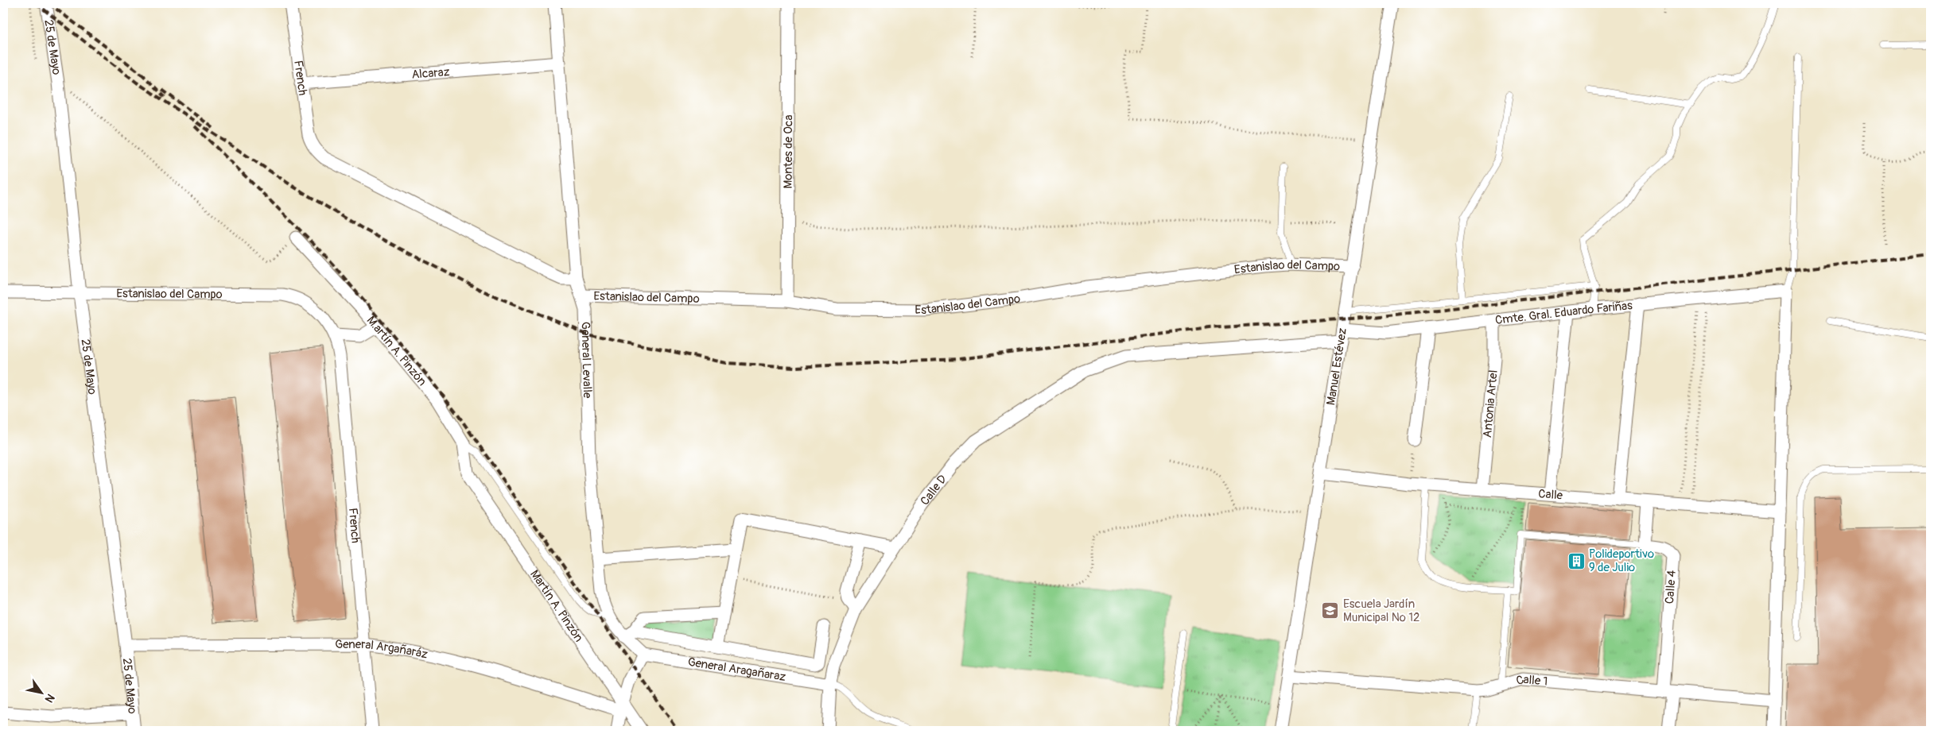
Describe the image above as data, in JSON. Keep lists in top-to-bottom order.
{
  "streets": {
    "street": [
      "25 de Mayo",
      "Alcaraz",
      "French",
      "Montes de Oca",
      "Estanislao del Campo",
      "Cmte. Gral. Eduardo Fariñas",
      "M.artín A. Pinzón",
      "General Levalle",
      "Manuel Estévez",
      "Antonia Artel",
      "Calle D",
      "Calle",
      "Calle 4",
      "Martín A. Pinzón",
      "General Argañaráz",
      "General Aragañaraz",
      "Calle 1"
    ]
  },
  "crossings": [
    ["25 de Mayo", "Estanislao del Campo"],
    ["25 de Mayo", "General Argañaráz"],
    ["Alcaraz", "French"],
    ["Alcaraz", "General Levalle"],
    ["French", "Estanislao del Campo"],
    ["French", "General Levalle"],
    ["French", "General Argañaráz"],
    ["Montes de Oca", "Estanislao del Campo"],
    ["Estanislao del Campo", "General Levalle"],
    ["Estanislao del Campo", "Manuel Estévez"],
    ["Cmte. Gral. Eduardo Fariñas", "Manuel Estévez"],
    ["Cmte. Gral. Eduardo Fariñas", "Antonia Artel"],
    ["Cmte. Gral. Eduardo Fariñas", "Calle D"],
    ["M.artín A. Pinzón", "Martín A. Pinzón"],
    ["General Levalle", "General Aragañaraz"],
    ["Manuel Estévez", "Calle D"],
    ["Manuel Estévez", "Calle"],
    ["Manuel Estévez", "Calle 1"],
    ["Antonia Artel", "Calle"],
    ["Calle D", "General Aragañaraz"],
    ["Calle 4", "Calle 1"],
    ["Martín A. Pinzón", "General Argañaráz"]
  ],
  "places": {
    "building": ["Polideportivo 9 de Julio"],
    "school or university": ["Escuela Jardín Municipal Nº 12"]
  },
  "north": "bottom right"
}
